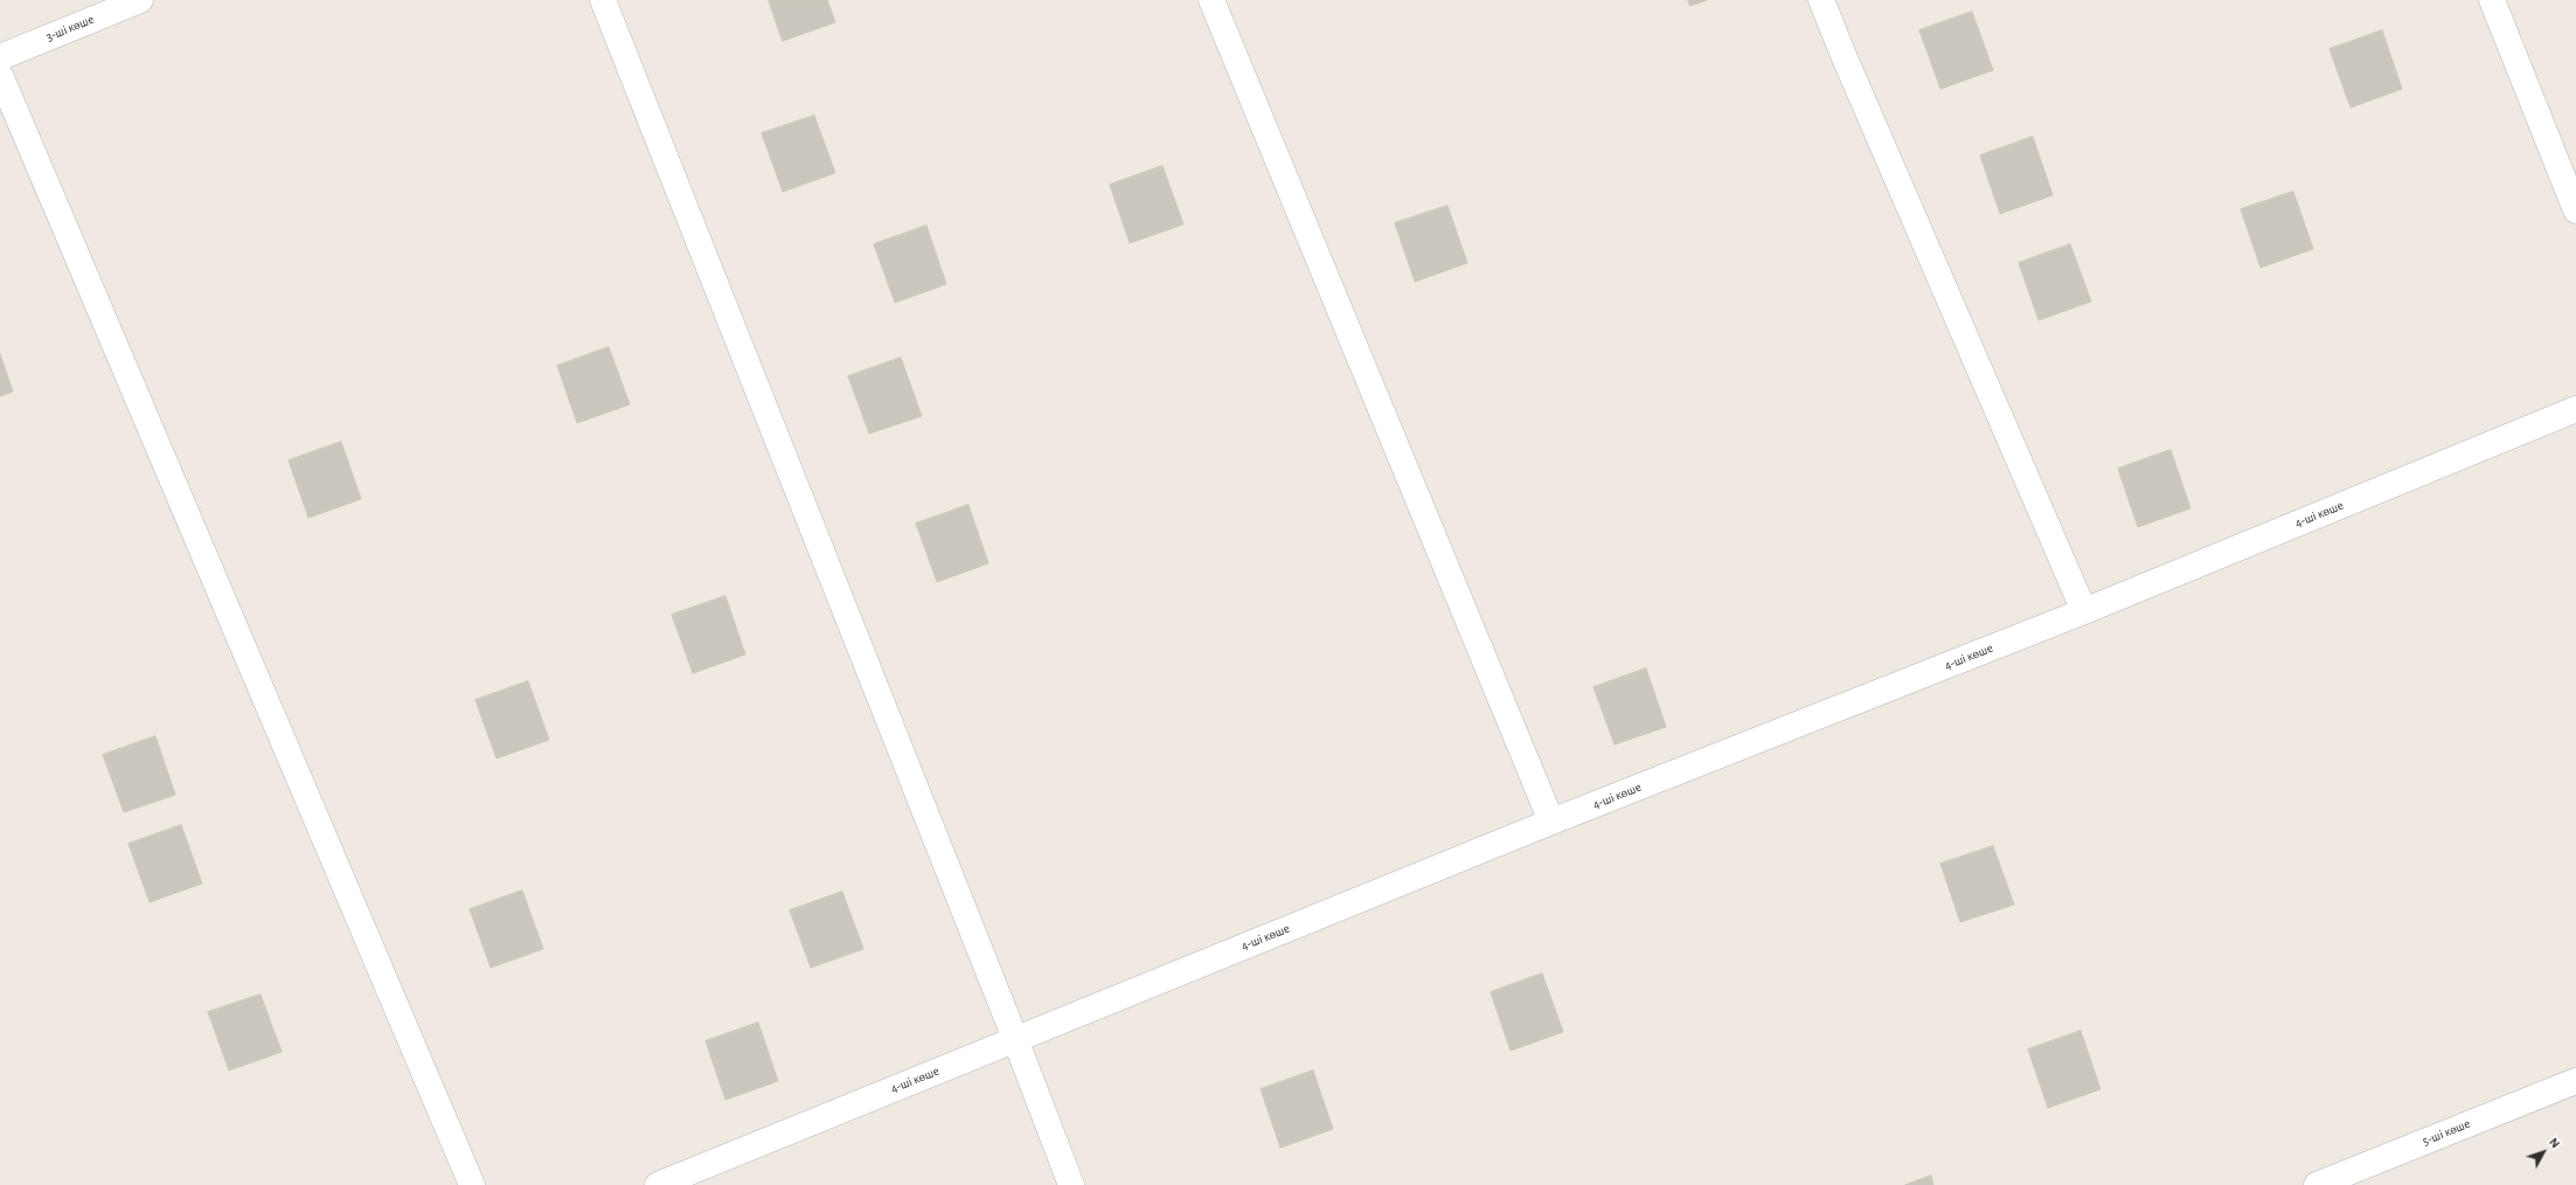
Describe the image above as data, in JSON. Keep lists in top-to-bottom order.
{
  "streets": {
    "lane": ["3-ші көше", "4-ші көше", "5-ші көше"]
  },
  "north": "top right"
}
